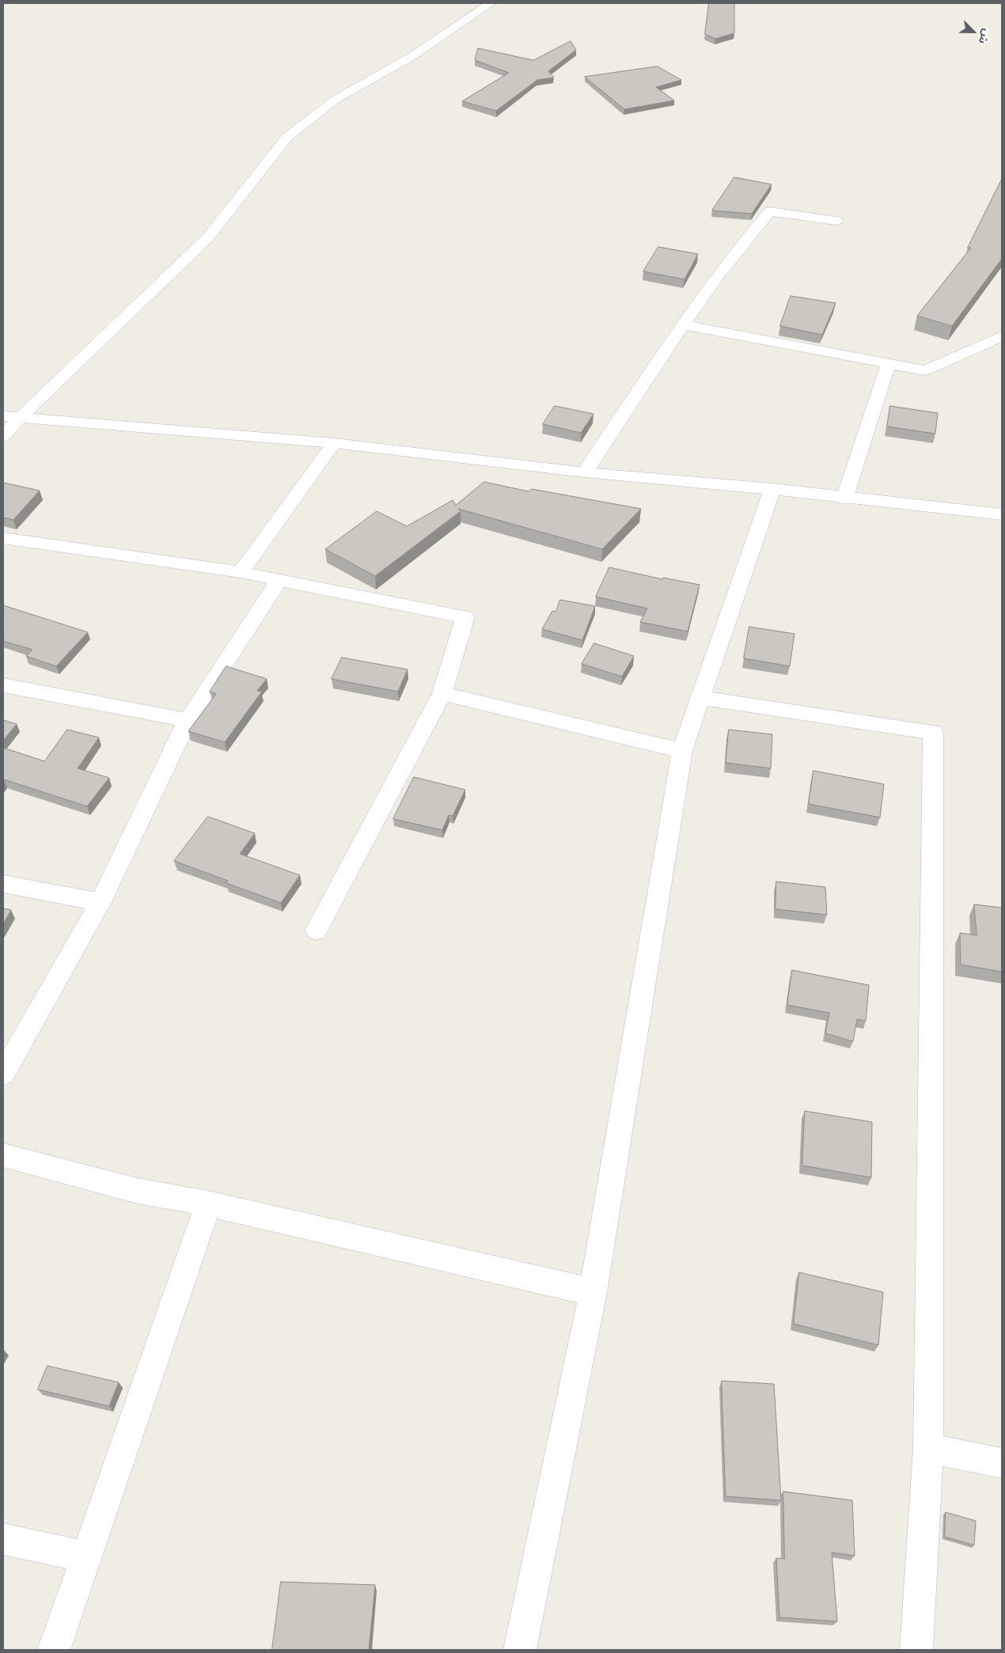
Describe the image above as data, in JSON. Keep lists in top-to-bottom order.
{
  "north": "bottom right"
}
